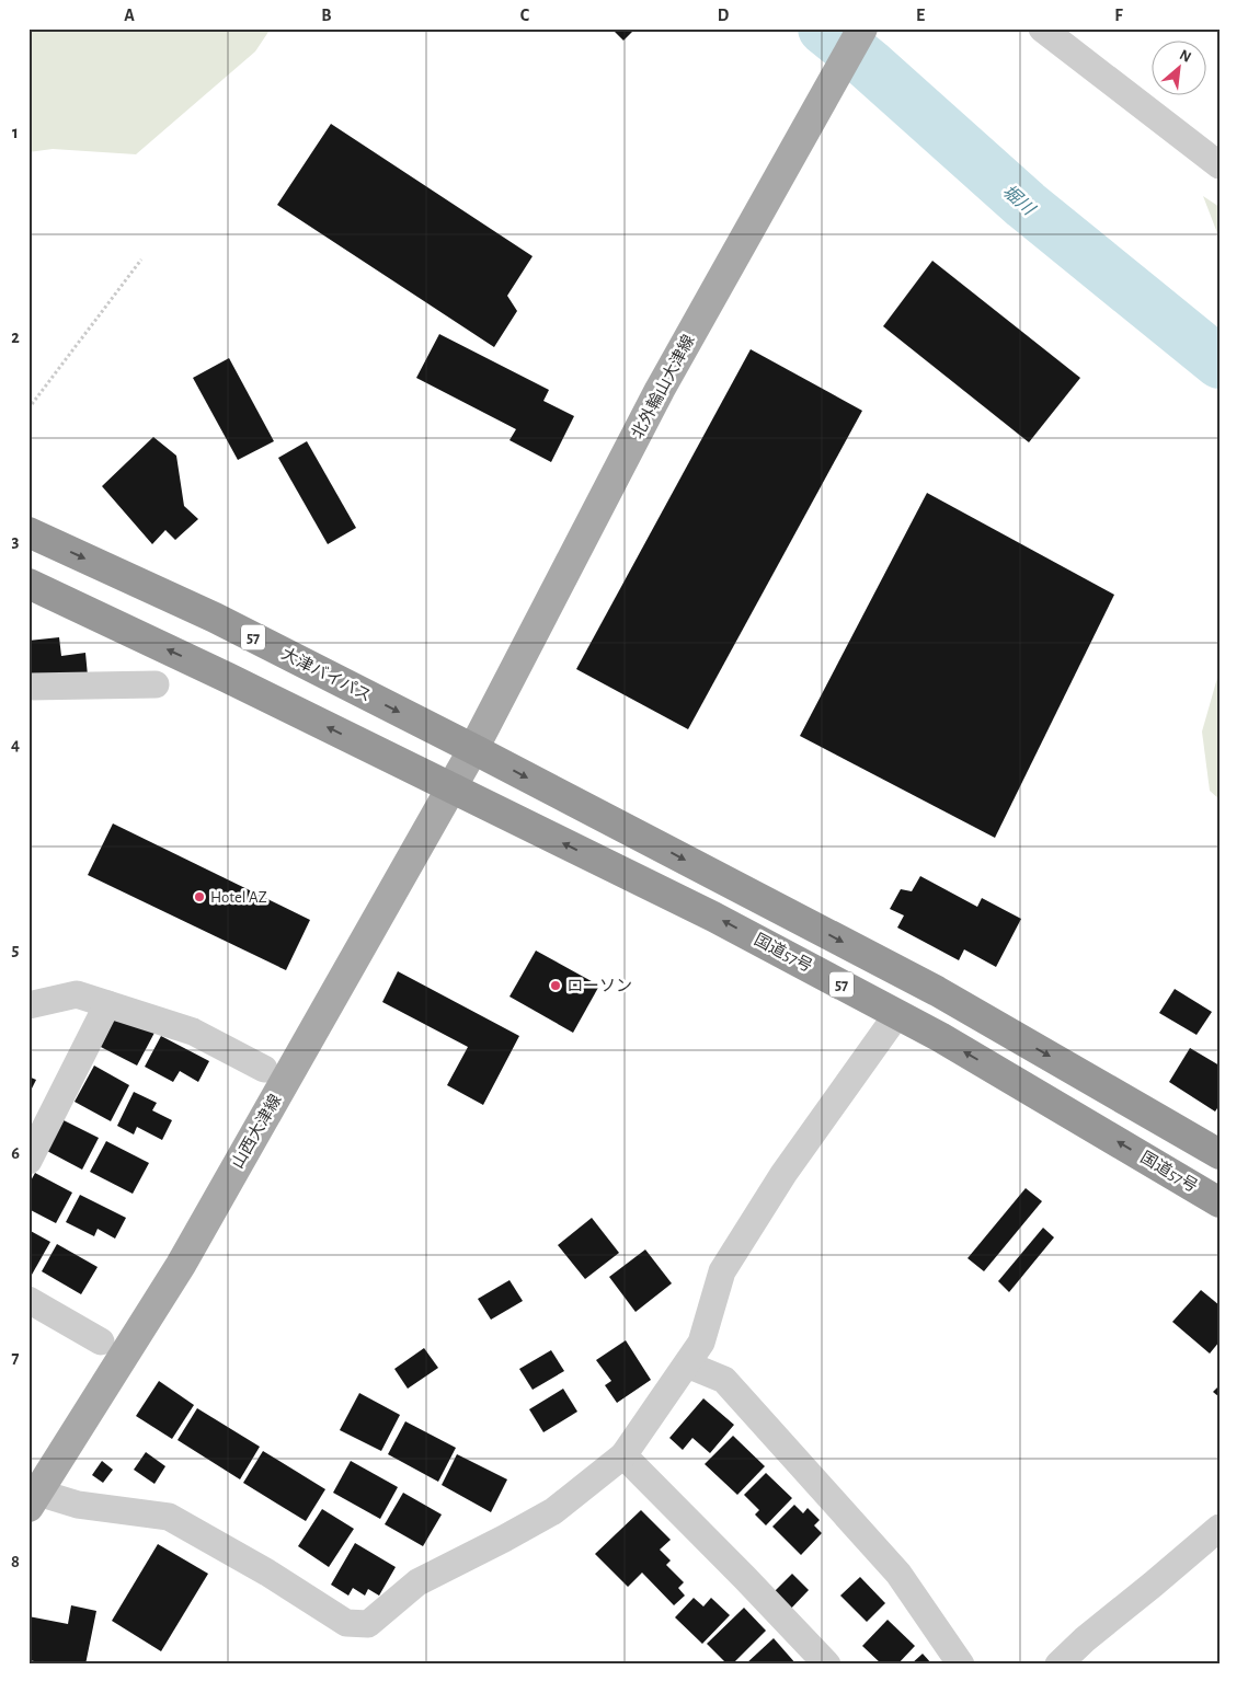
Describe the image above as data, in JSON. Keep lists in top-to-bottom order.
{
  "streets": {
    "highway": ["57", "大津バイパス", "国道57号"],
    "main road": ["北外輪山大津線", "山西大津線"]
  },
  "crossings": [
    ["北外輪山大津線", "57"],
    ["北外輪山大津線", "大津バイパス"],
    ["北外輪山大津線", "山西大津線"],
    ["57", "大津バイパス"],
    ["57", "国道57号"],
    ["57", "山西大津線"],
    ["大津バイパス", "山西大津線"],
    ["国道57号", "山西大津線"]
  ],
  "water": ["堀川"],
  "places": ["Hotel AZ", "ローソン"],
  "north": "top right",
  "grid": {
    "columns": [
      "A",
      "B",
      "C",
      "D",
      "E",
      "F"
    ],
    "rows": [
      "1",
      "2",
      "3",
      "4",
      "5",
      "6",
      "7",
      "8"
    ]
  }
}
